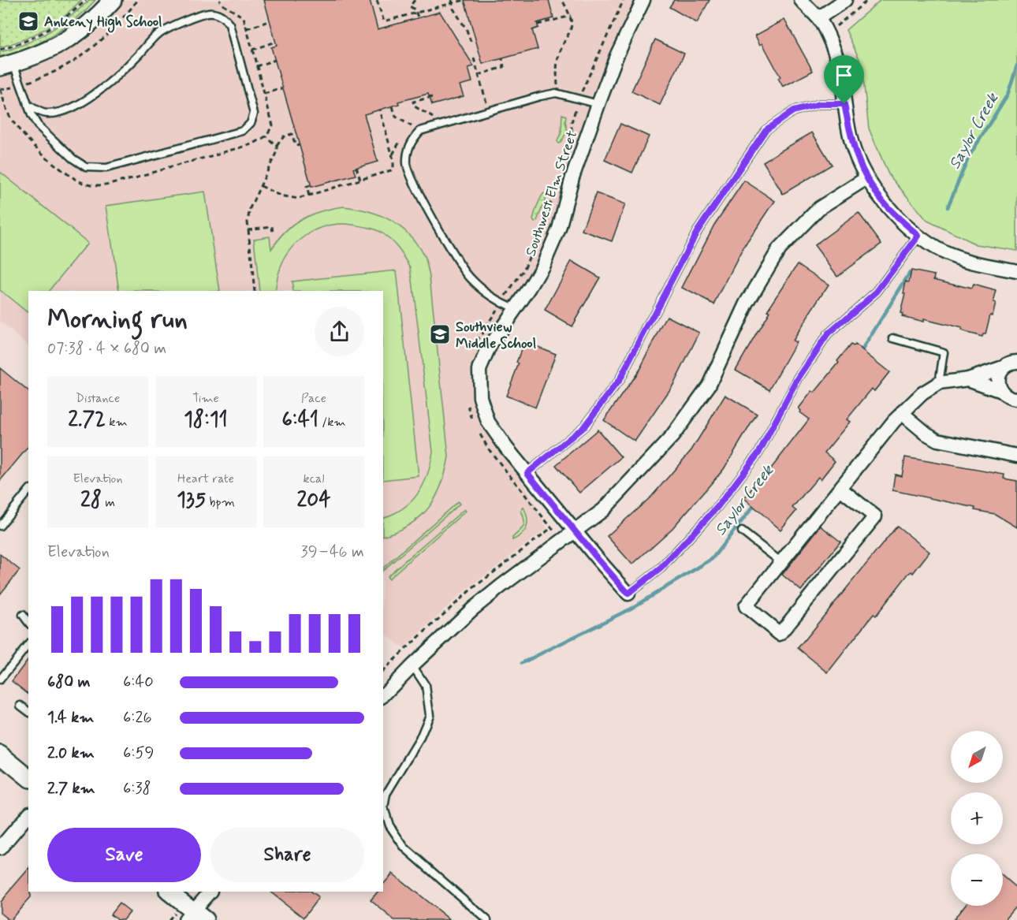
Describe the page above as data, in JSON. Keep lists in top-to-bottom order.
{
  "streets": {
    "street": ["Southwest Elm Street"]
  },
  "water": ["Saylor Creek"],
  "places": {
    "school or university": ["Ankeny High School", "Southview Middle School"]
  },
  "north": "bottom left",
  "page": {
    "heading": ["Morning run", "07:38 · 4 × 680 m"],
    "stats": [
      ["Distance", "2.72 km"],
      ["Time", "18:11"],
      ["Pace", "6:41 /km"],
      ["Elevation", "28 m"],
      ["Heart rate", "135 bpm"],
      ["kcal", "204"]
    ],
    "chart": ["Elevation", "39–46 m"],
    "list": [
      {
        "name": "680 m",
        "note": "6:40"
      },
      {
        "name": "1.4 km",
        "note": "6:26"
      },
      {
        "name": "2.0 km",
        "note": "6:59"
      },
      {
        "name": "2.7 km",
        "note": "6:38"
      }
    ],
    "map_buttons": ["+", "−"],
    "buttons": ["Save", "Share"]
  }
}
